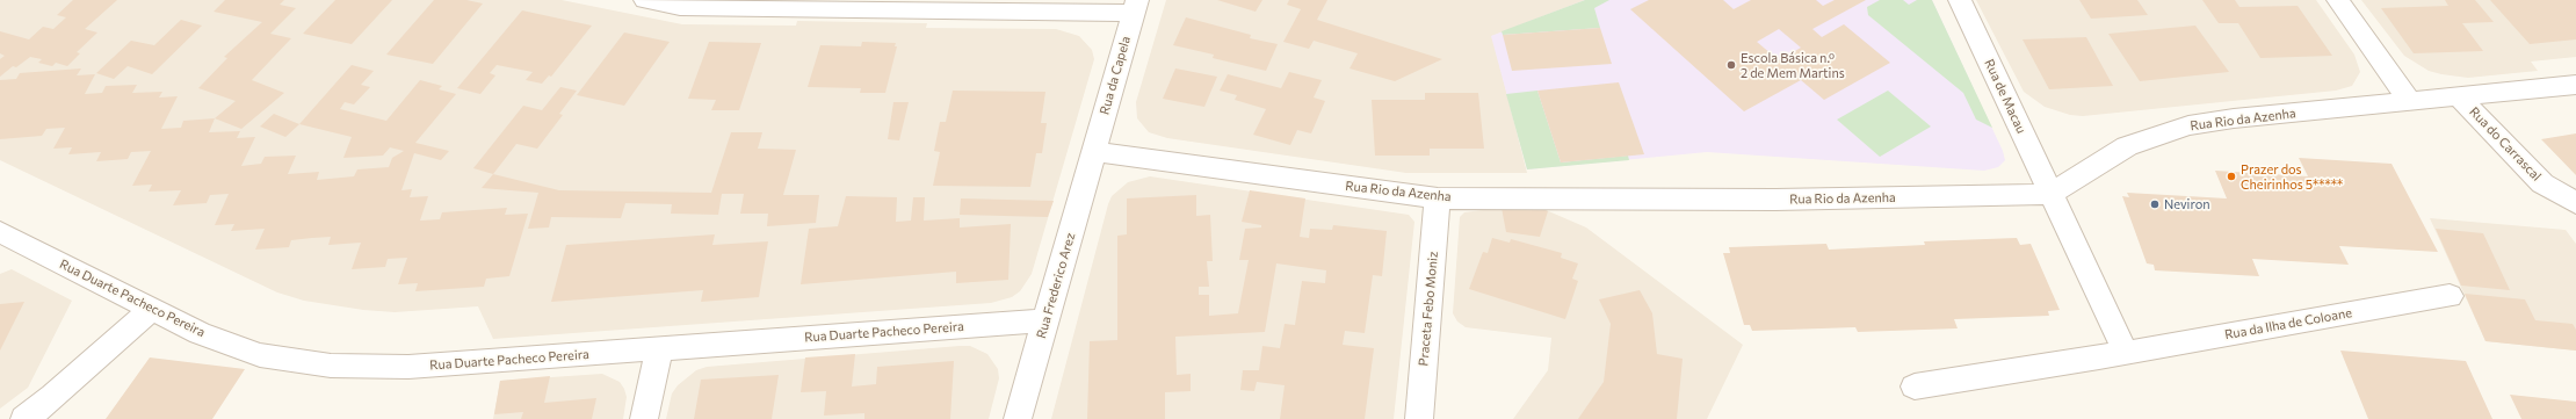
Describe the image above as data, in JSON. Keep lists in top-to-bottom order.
{
  "streets": {
    "street": [
      "Rua da Capela",
      "Rua de Macau",
      "Rua Rio da Azenha",
      "Rua do Carrascal",
      "Rua Frederico Arez",
      "Rua Duarte Pacheco Pereira",
      "Praceta Febo Moniz",
      "Rua da Ilha de Coloane"
    ]
  },
  "crossings": [
    ["Rua da Capela", "Rua Rio da Azenha"],
    ["Rua da Capela", "Rua Frederico Arez"],
    ["Rua de Macau", "Rua Rio da Azenha"],
    ["Rua Rio da Azenha", "Rua do Carrascal"],
    ["Rua Rio da Azenha", "Rua Frederico Arez"],
    ["Rua Rio da Azenha", "Praceta Febo Moniz"],
    ["Rua Frederico Arez", "Rua Duarte Pacheco Pereira"]
  ],
  "places": ["Escola Básica n.º 2 de Mem Martins", "Prazer dos Cheirinhos 5*****", "Neviron"]
}
